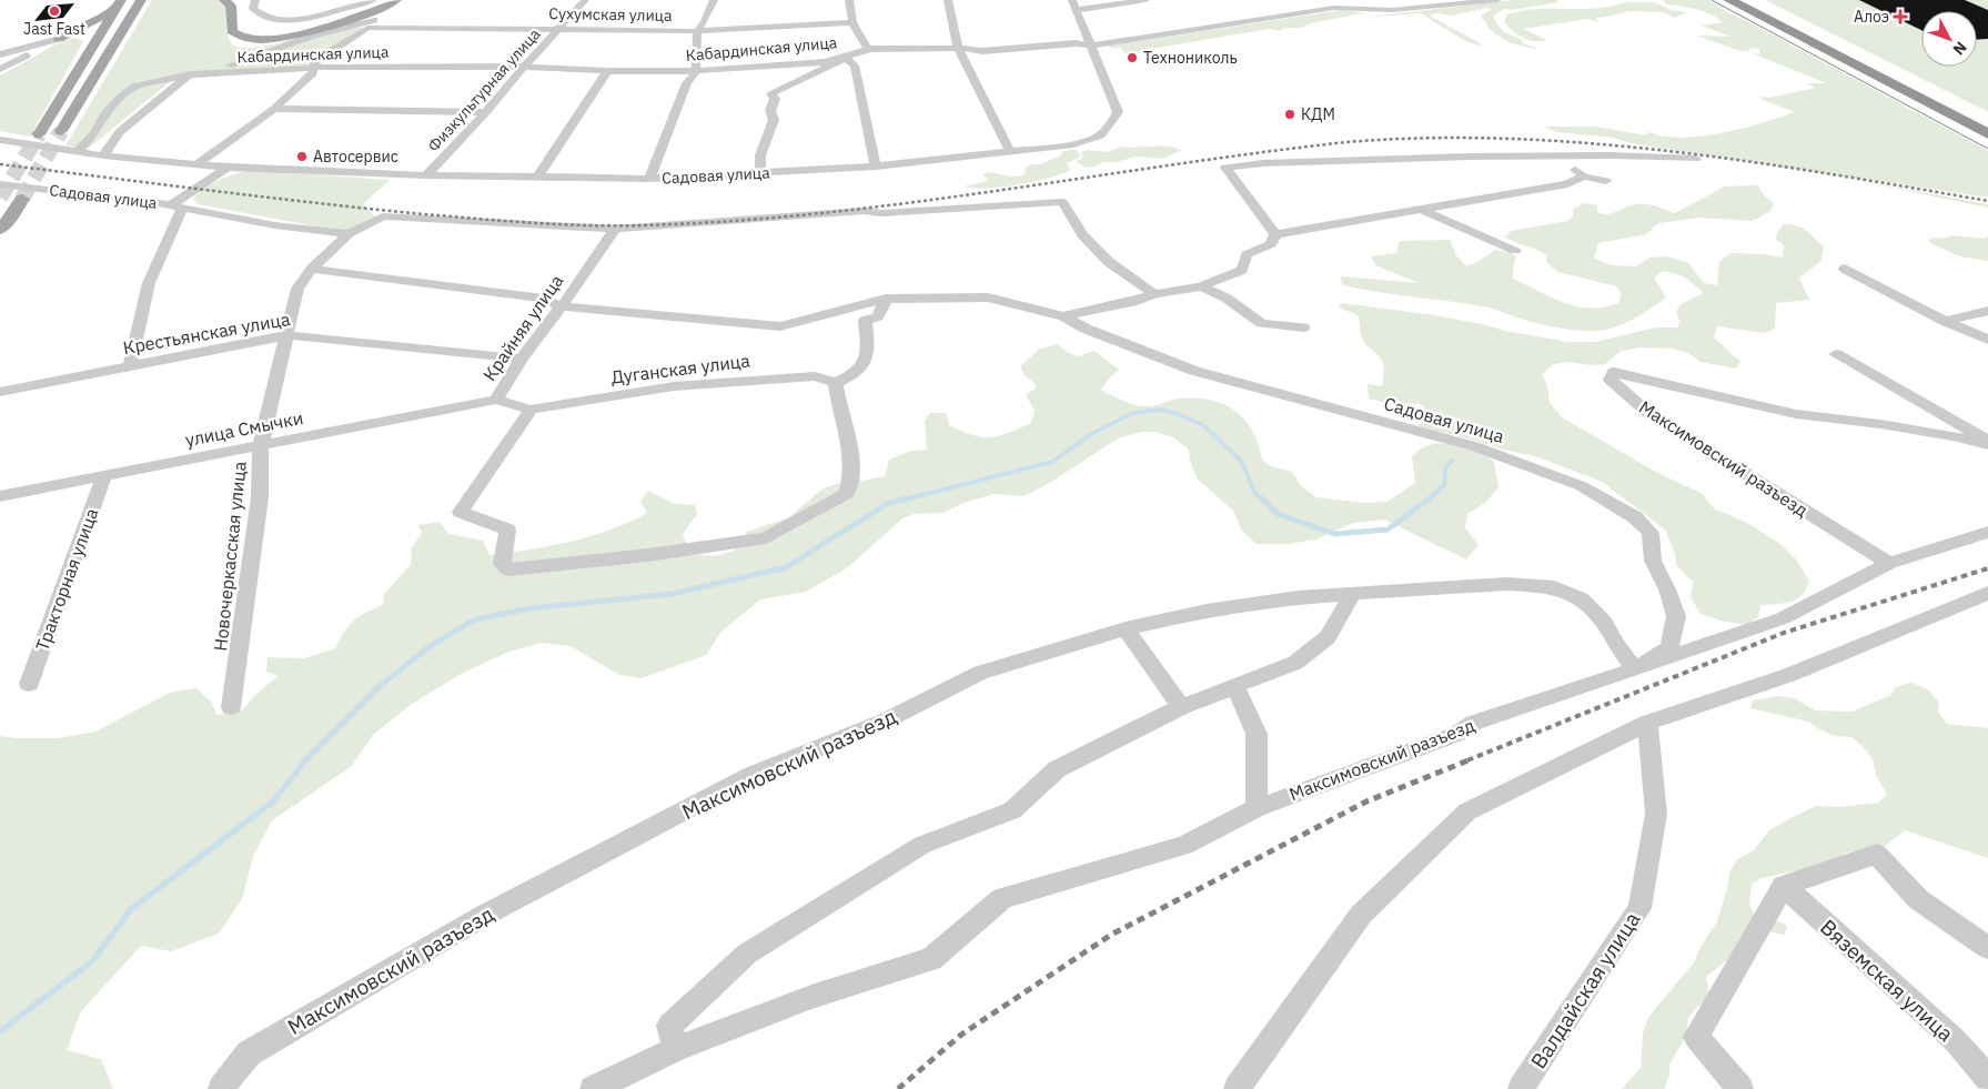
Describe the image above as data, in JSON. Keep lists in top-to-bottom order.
{
  "streets": {
    "street": [
      "Сухумская улица",
      "Кабардинская улица",
      "Физкультурная улица",
      "Садовая улица",
      "Крайняя улица",
      "Крестьянская улица",
      "Дуганская улица",
      "улица Смычки",
      "Максимовский разъезд",
      "Новочеркасская улица",
      "Тракторная улица",
      "Вяземская улица",
      "Валдайская улица"
    ]
  },
  "crossings": [
    ["Сухумская улица", "Физкультурная улица"],
    ["Кабардинская улица", "Физкультурная улица"],
    ["Кабардинская улица", "Садовая улица"],
    ["Физкультурная улица", "Садовая улица"],
    ["Садовая улица", "Крайняя улица"],
    ["Садовая улица", "Максимовский разъезд"],
    ["Садовая улица", "Новочеркасская улица"],
    ["Крайняя улица", "Крестьянская улица"],
    ["Крайняя улица", "Дуганская улица"],
    ["Крайняя улица", "улица Смычки"],
    ["Крайняя улица", "Новочеркасская улица"],
    ["Крестьянская улица", "Новочеркасская улица"],
    ["улица Смычки", "Новочеркасская улица"],
    ["улица Смычки", "Тракторная улица"]
  ],
  "places": {
    "other": [
      "Jast Fast",
      "Технониколь",
      "КДМ",
      "Автосервис"
    ],
    "health": ["Алоэ"]
  },
  "north": "bottom right"
}
